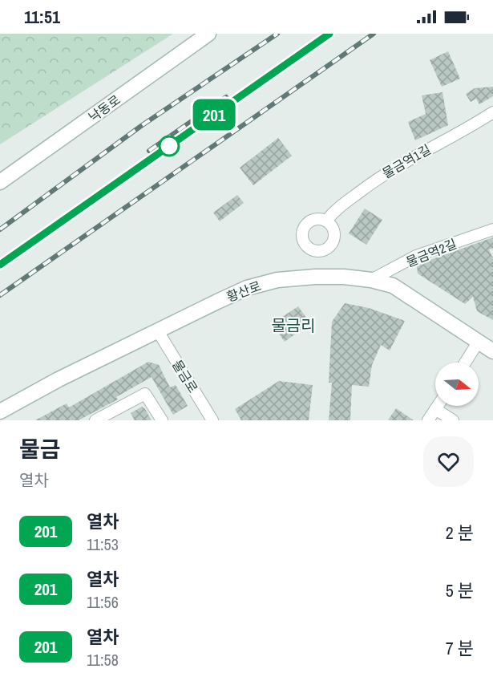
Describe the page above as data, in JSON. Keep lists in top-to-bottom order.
{
  "streets": {
    "main road": ["낙동로", "황산로"],
    "street": ["물금역1길", "물금역2길", "물금로"]
  },
  "crossings": [
    ["물금역2길", "황산로"],
    ["황산로", "물금로"]
  ],
  "districts": ["물금리"],
  "north": "right",
  "page": {
    "status": "11:51",
    "on_map": "201",
    "heading": ["물금", "열차"],
    "list": [
      {
        "mark": "201",
        "name": "열차",
        "note": "11:53",
        "value": "2 분"
      },
      {
        "mark": "201",
        "name": "열차",
        "note": "11:56",
        "value": "5 분"
      },
      {
        "mark": "201",
        "name": "열차",
        "note": "11:58",
        "value": "7 분"
      }
    ]
  }
}
